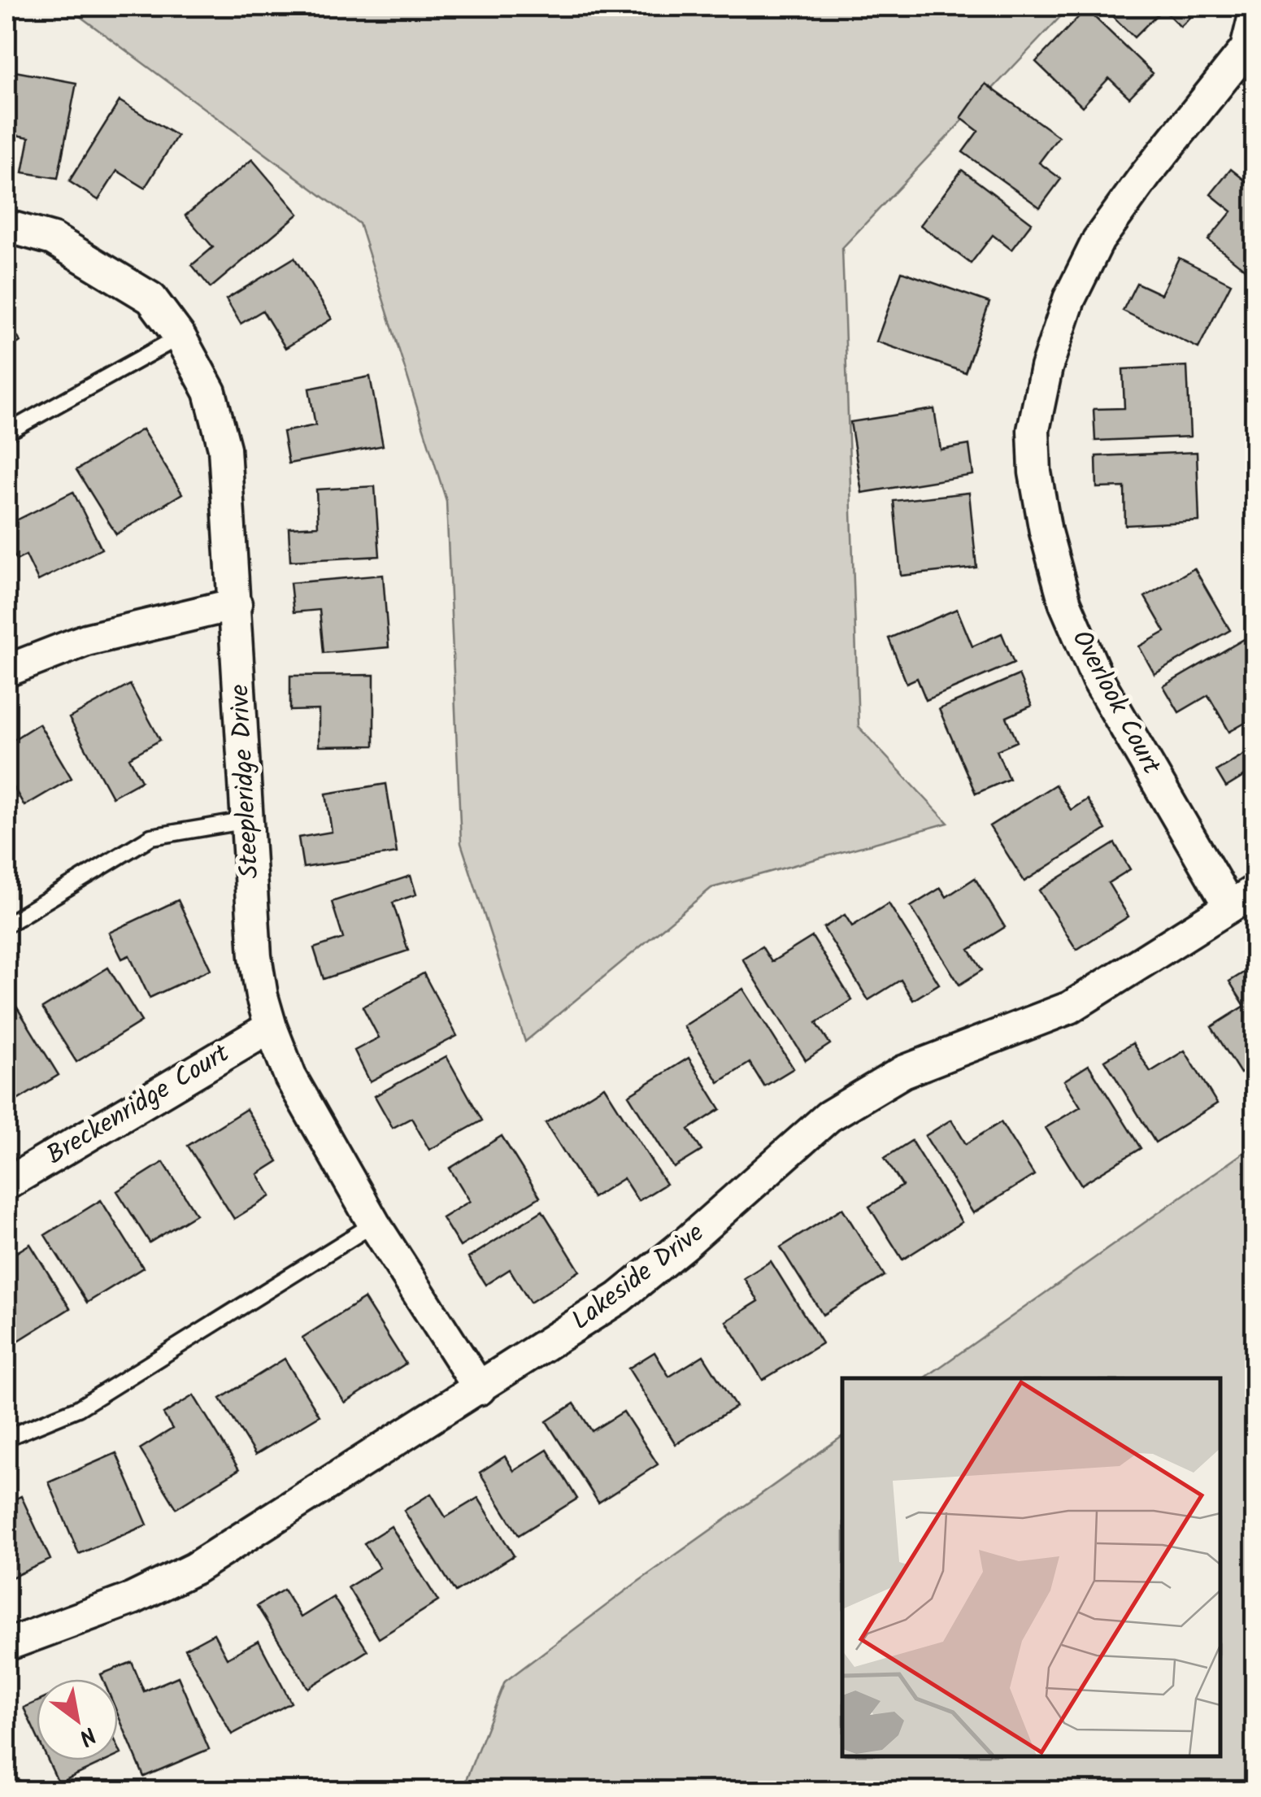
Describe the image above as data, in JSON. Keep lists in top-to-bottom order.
{
  "streets": {
    "street": [
      "Overlook Court",
      "Steepleridge Drive",
      "Breckenridge Court",
      "Lakeside Drive"
    ]
  },
  "crossings": [
    ["Overlook Court", "Lakeside Drive"],
    ["Steepleridge Drive", "Breckenridge Court"],
    ["Steepleridge Drive", "Lakeside Drive"]
  ],
  "north": "bottom right"
}
